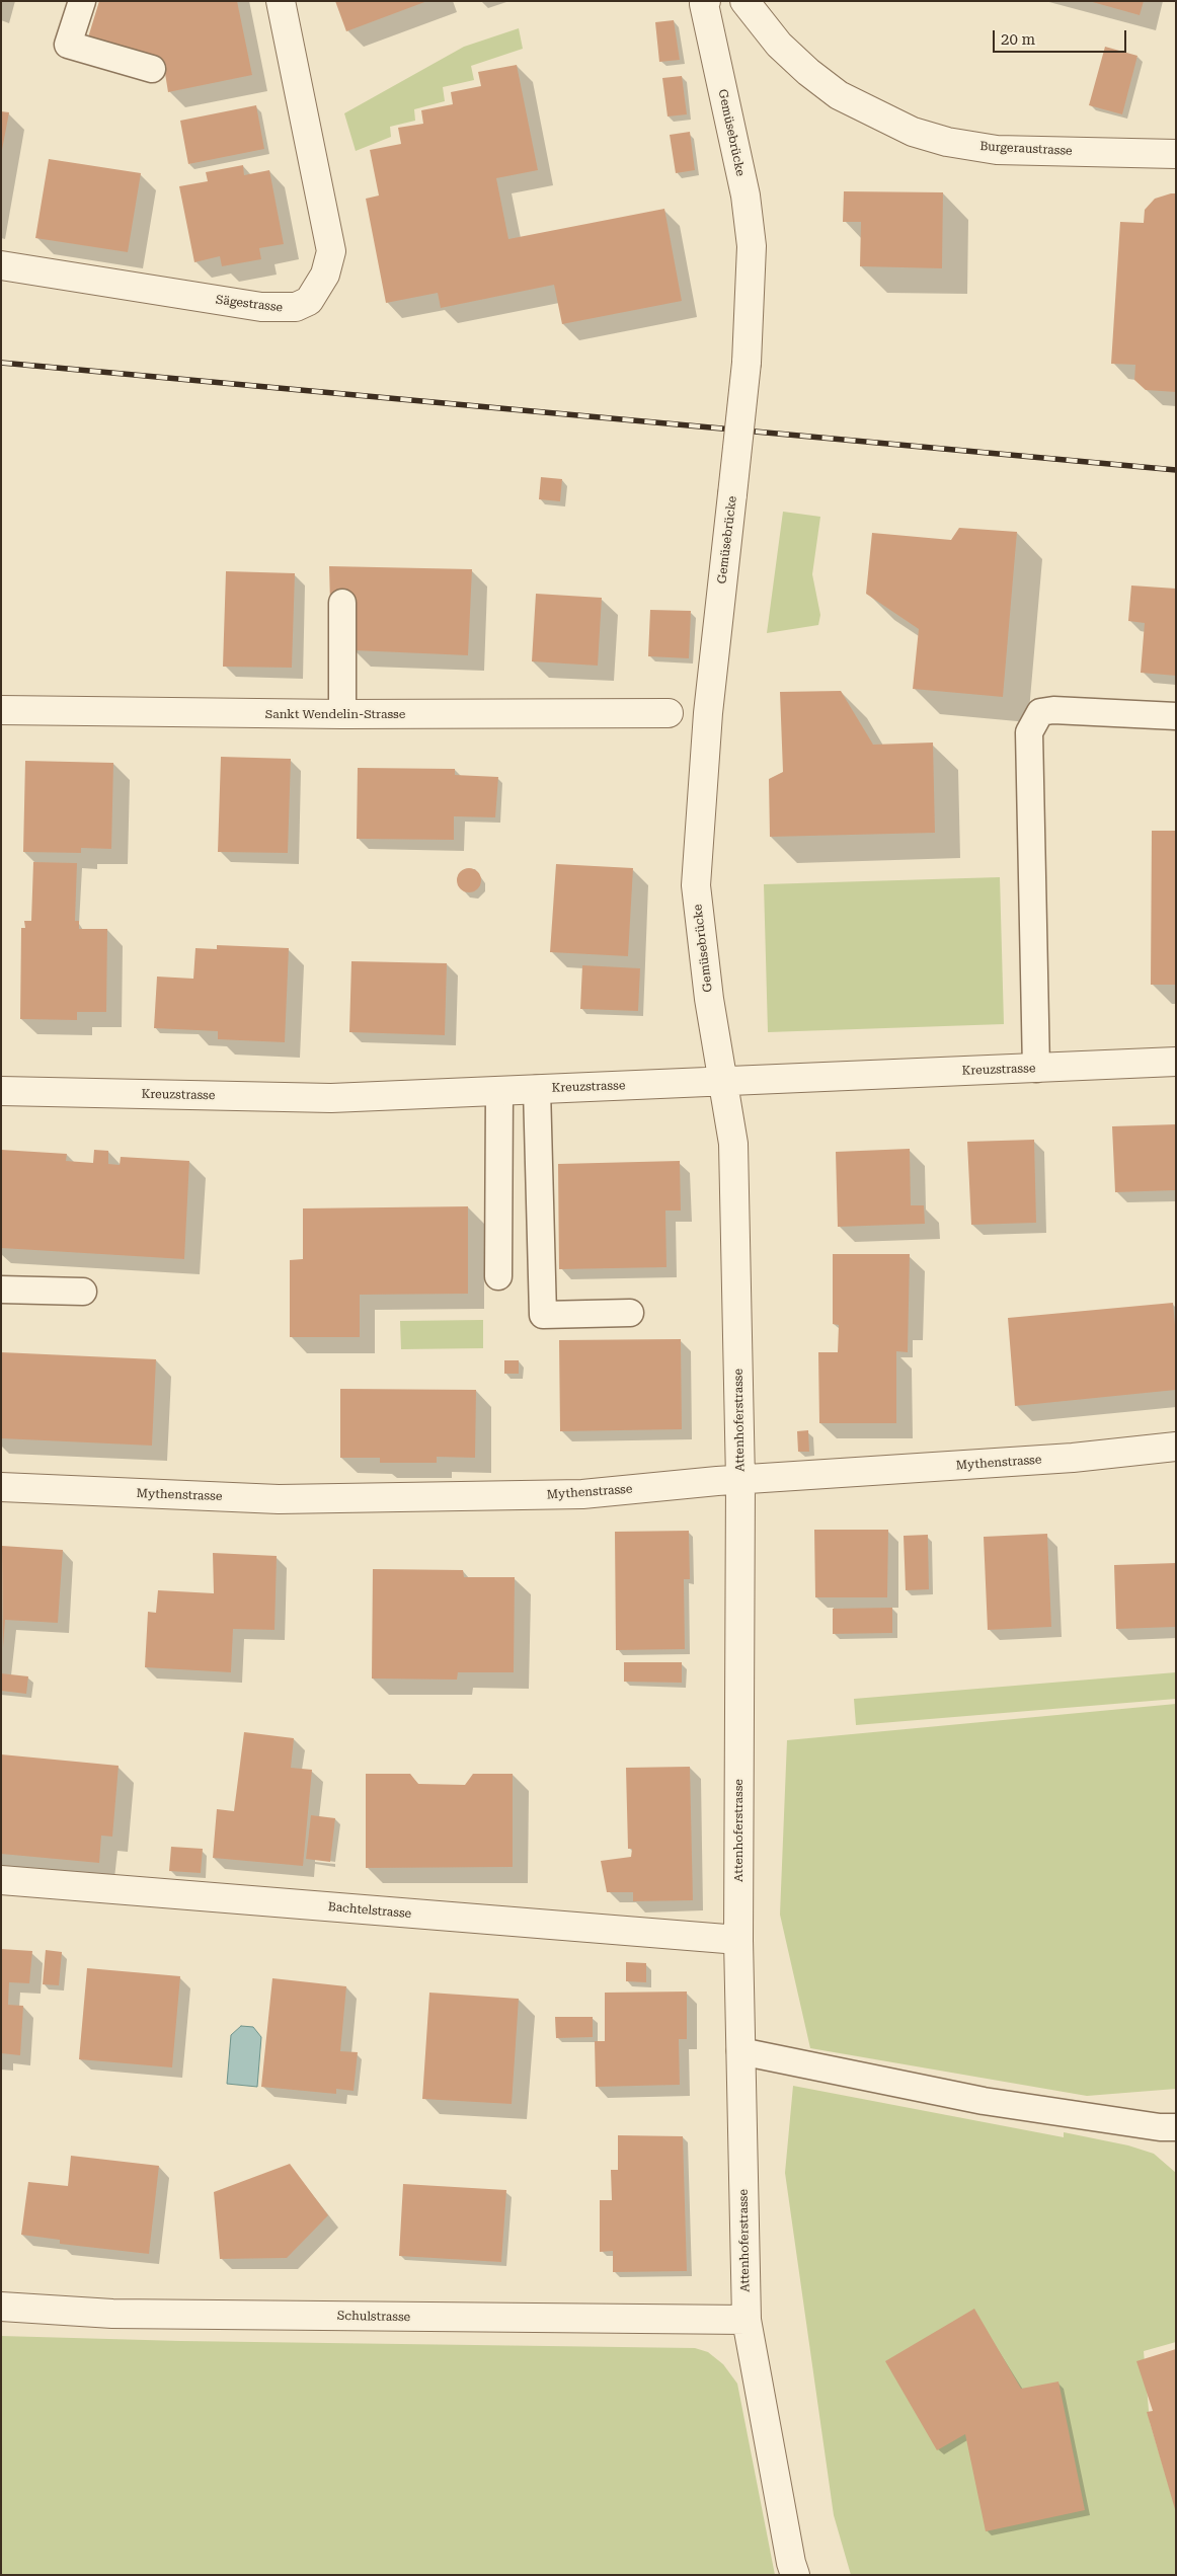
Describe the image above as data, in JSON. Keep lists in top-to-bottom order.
{
  "streets": {
    "street": [
      "Gemüsebrücke",
      "Burgeraustrasse",
      "Sägestrasse",
      "Sankt Wendelin-Strasse",
      "Kreuzstrasse",
      "Attenhoferstrasse",
      "Mythenstrasse",
      "Bachtelstrasse",
      "Schulstrasse"
    ]
  },
  "crossings": [
    ["Gemüsebrücke", "Kreuzstrasse"],
    ["Gemüsebrücke", "Attenhoferstrasse"],
    ["Kreuzstrasse", "Attenhoferstrasse"],
    ["Attenhoferstrasse", "Mythenstrasse"],
    ["Attenhoferstrasse", "Bachtelstrasse"],
    ["Attenhoferstrasse", "Schulstrasse"]
  ],
  "scale_bar": "20 m"
}
